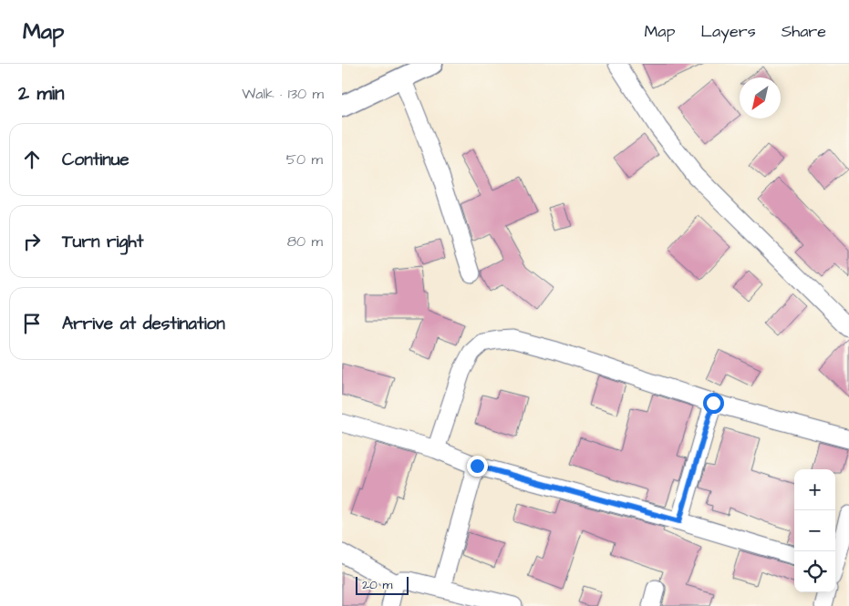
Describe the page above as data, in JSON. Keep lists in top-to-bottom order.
{
  "scale_bar": "20 m",
  "north": "bottom left",
  "page": {
    "header": "Map",
    "nav": ["Map", "Layers", "Share"],
    "heading": ["2 min", "Walk · 130 m"],
    "list": [
      ["Continue", "50 m"],
      ["Turn right", "80 m"],
      "Arrive at destination"
    ],
    "map_buttons": ["+", "−"],
    "scale": "20 m"
  }
}
